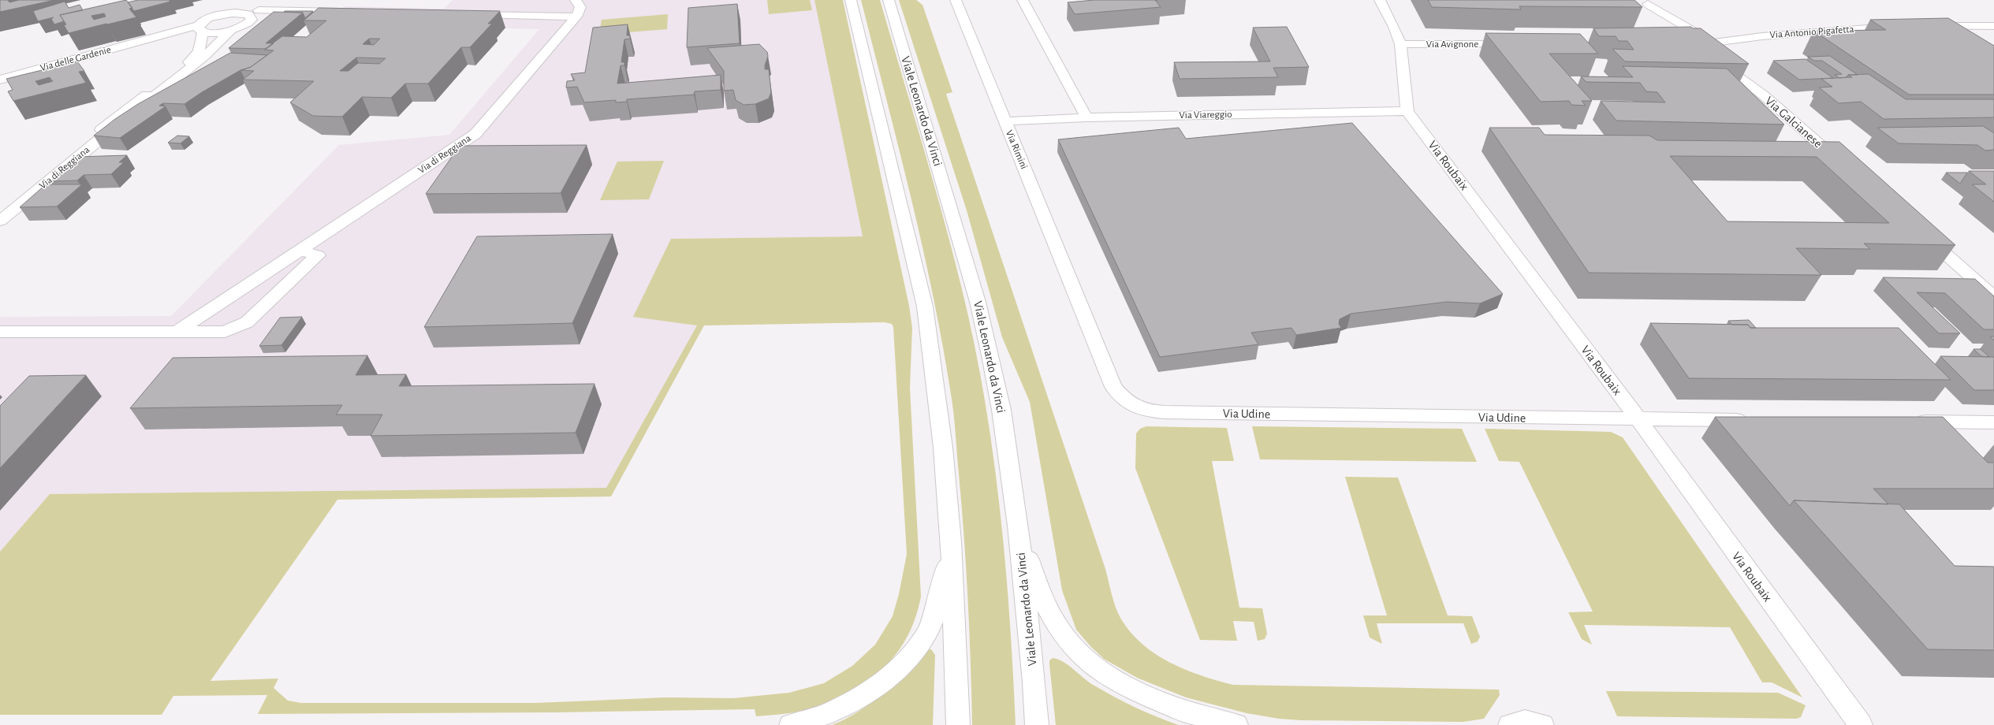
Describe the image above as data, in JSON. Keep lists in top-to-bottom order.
{
  "streets": {
    "main road": [
      "Via Antonio Pigafetta",
      "Via Avignone",
      "Via delle Gardenie",
      "Viale Leonardo da Vinci",
      "Via Viareggio",
      "Via Galcianese",
      "Via Rimini",
      "Via di Reggiana",
      "Via Roubaix",
      "Via Udine"
    ]
  },
  "crossings": [
    ["Via Antonio Pigafetta", "Via Galcianese"],
    ["Via Avignone", "Via Roubaix"],
    ["Via delle Gardenie", "Via di Reggiana"],
    ["Via Viareggio", "Via Rimini"],
    ["Via Viareggio", "Via Roubaix"],
    ["Via Rimini", "Via Udine"],
    ["Via Roubaix", "Via Udine"]
  ]
}
